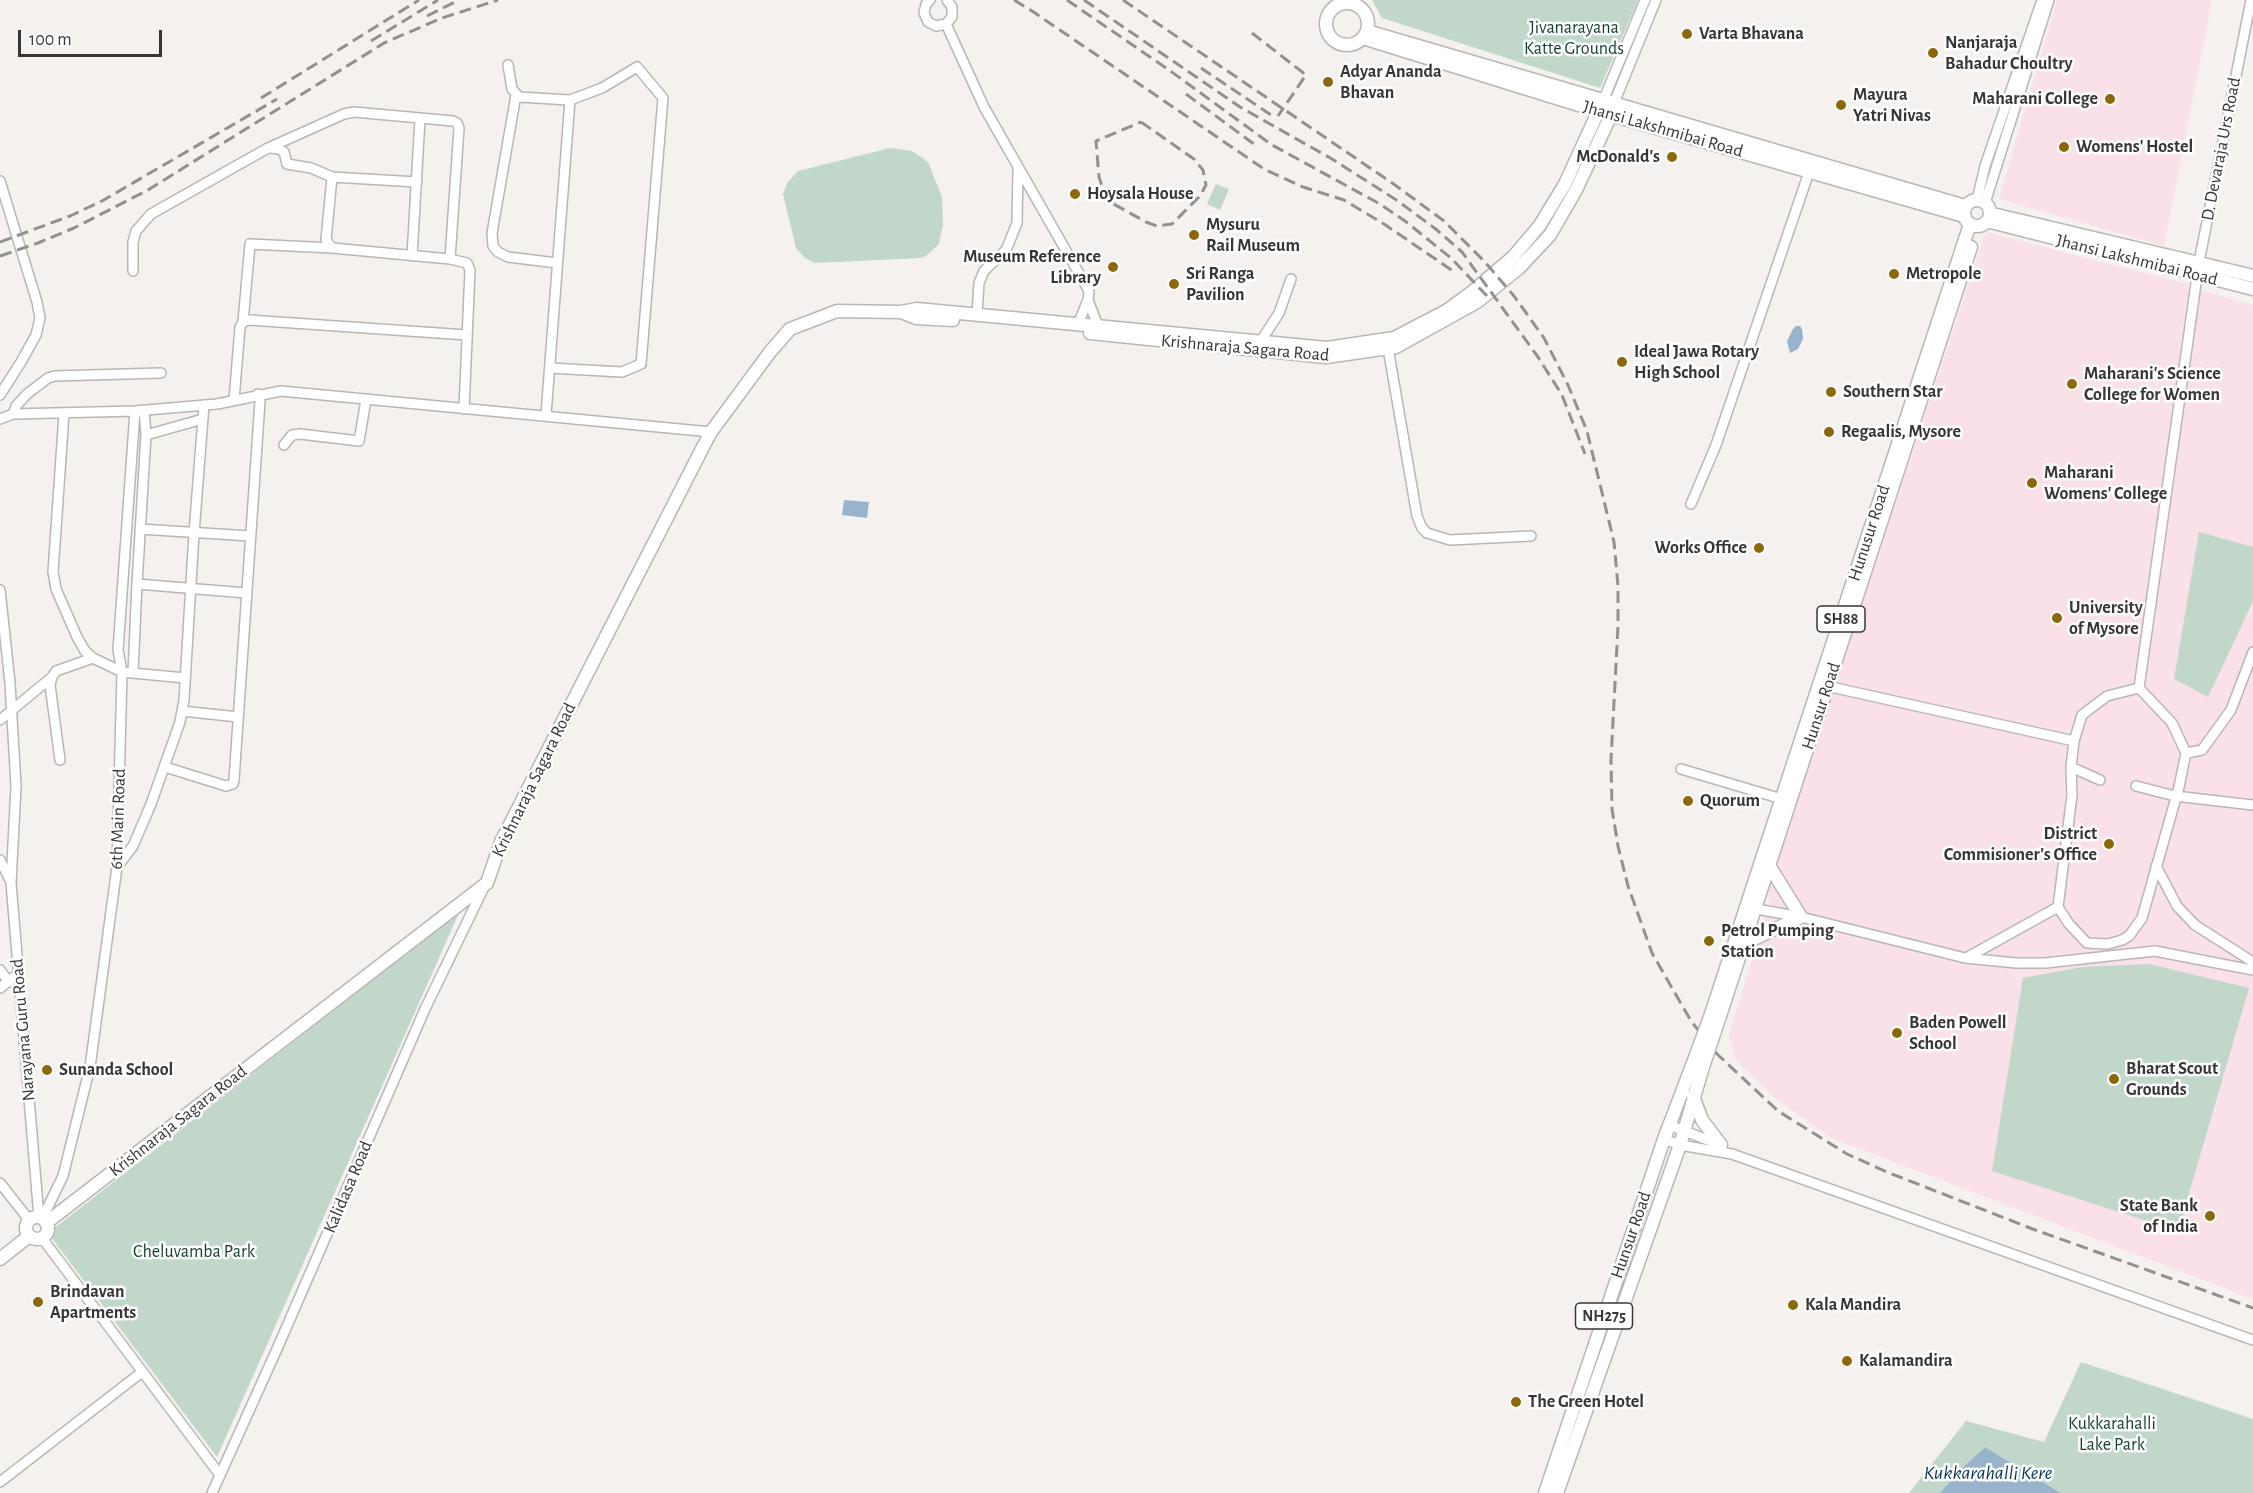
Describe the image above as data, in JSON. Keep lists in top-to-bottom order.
{
  "streets": {
    "main road": [
      "Jhansi Lakshmibai Road",
      "Krishnaraja Sagara Road",
      "Hunusur Road",
      "SH88",
      "Hunsur Road",
      "NH275"
    ],
    "street": [
      "D. Devaraja Urs Road",
      "6th Main Road",
      "Narayana Guru Road",
      "Kalidasa Road"
    ]
  },
  "crossings": [
    ["Jhansi Lakshmibai Road", "D. Devaraja Urs Road"],
    ["Jhansi Lakshmibai Road", "Krishnaraja Sagara Road"],
    ["Jhansi Lakshmibai Road", "Hunusur Road"],
    ["Krishnaraja Sagara Road", "6th Main Road"],
    ["Krishnaraja Sagara Road", "Narayana Guru Road"],
    ["Krishnaraja Sagara Road", "Kalidasa Road"],
    ["Hunusur Road", "Hunsur Road"],
    ["6th Main Road", "Narayana Guru Road"]
  ],
  "water": ["Kukkarahalli Kere"],
  "parks": ["Jivanarayana Katte Grounds", "Cheluvamba Park", "Kukkarahalli Lake Park"],
  "places": [
    "Varta Bhavana",
    "Nanjaraja Bahadur Choultry",
    "Adyar Ananda Bhavan",
    "Maharani College",
    "Mayura Yatri Nivas",
    "Womens' Hostel",
    "McDonald's",
    "Hoysala House",
    "Mysuru Rail Museum",
    "Museum Reference Library",
    "Metropole",
    "Sri Ranga Pavilion",
    "Ideal Jawa Rotary High School",
    "Maharani's Science College for Women",
    "Southern Star",
    "Regaalis, Mysore",
    "Maharani Womens' College",
    "Works Office",
    "University of Mysore",
    "Quorum",
    "District Commisioner's Office",
    "Petrol Pumping Station",
    "Baden Powell School",
    "Sunanda School",
    "Bharat Scout Grounds",
    "State Bank of India",
    "Brindavan Apartments",
    "Kala Mandira",
    "Kalamandira",
    "The Green Hotel"
  ],
  "scale_bar": "100 m"
}
